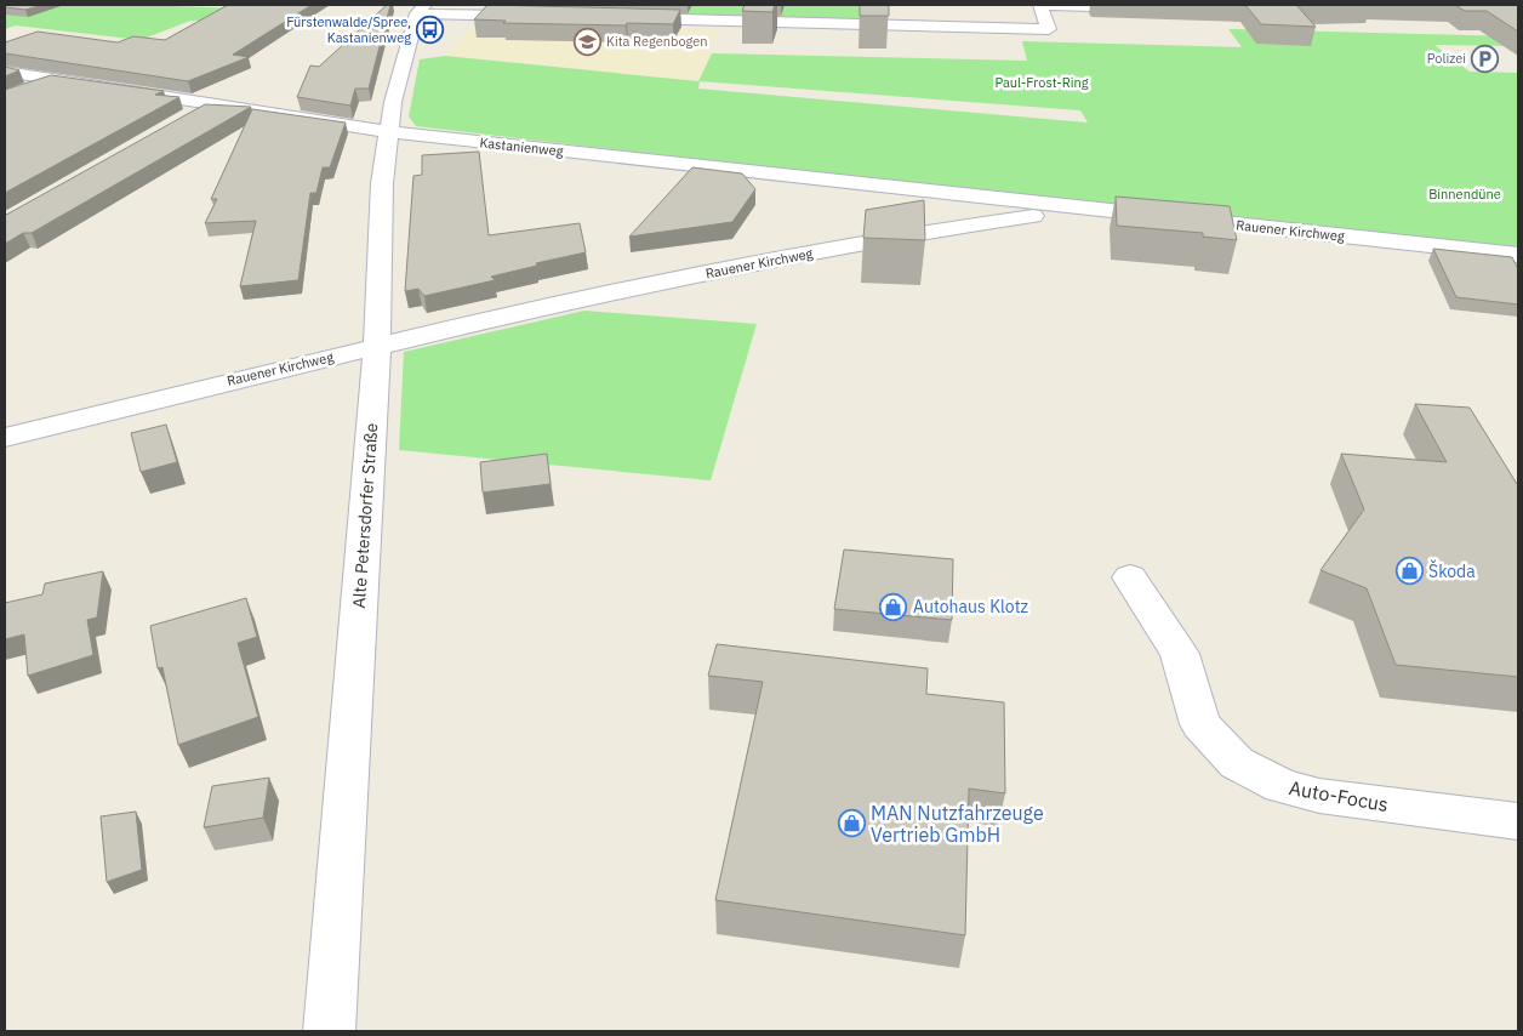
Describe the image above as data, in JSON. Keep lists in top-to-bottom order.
{
  "streets": {
    "street": [
      "Kastanienweg",
      "Rauener Kirchweg",
      "Alte Petersdorfer Straße",
      "Auto-Focus"
    ]
  },
  "crossings": [
    ["Kastanienweg", "Rauener Kirchweg"],
    ["Kastanienweg", "Alte Petersdorfer Straße"],
    ["Rauener Kirchweg", "Alte Petersdorfer Straße"]
  ],
  "parks": ["Paul-Frost-Ring", "Binnendüne"],
  "places": {
    "bus stop": ["Fürstenwalde/Spree, Kastanienweg"],
    "school or university": ["Kita Regenbogen"],
    "parking": ["Polizei"],
    "shop": ["Škoda", "Autohaus Klotz", "MAN Nutzfahrzeuge Vertrieb GmbH"]
  }
}
